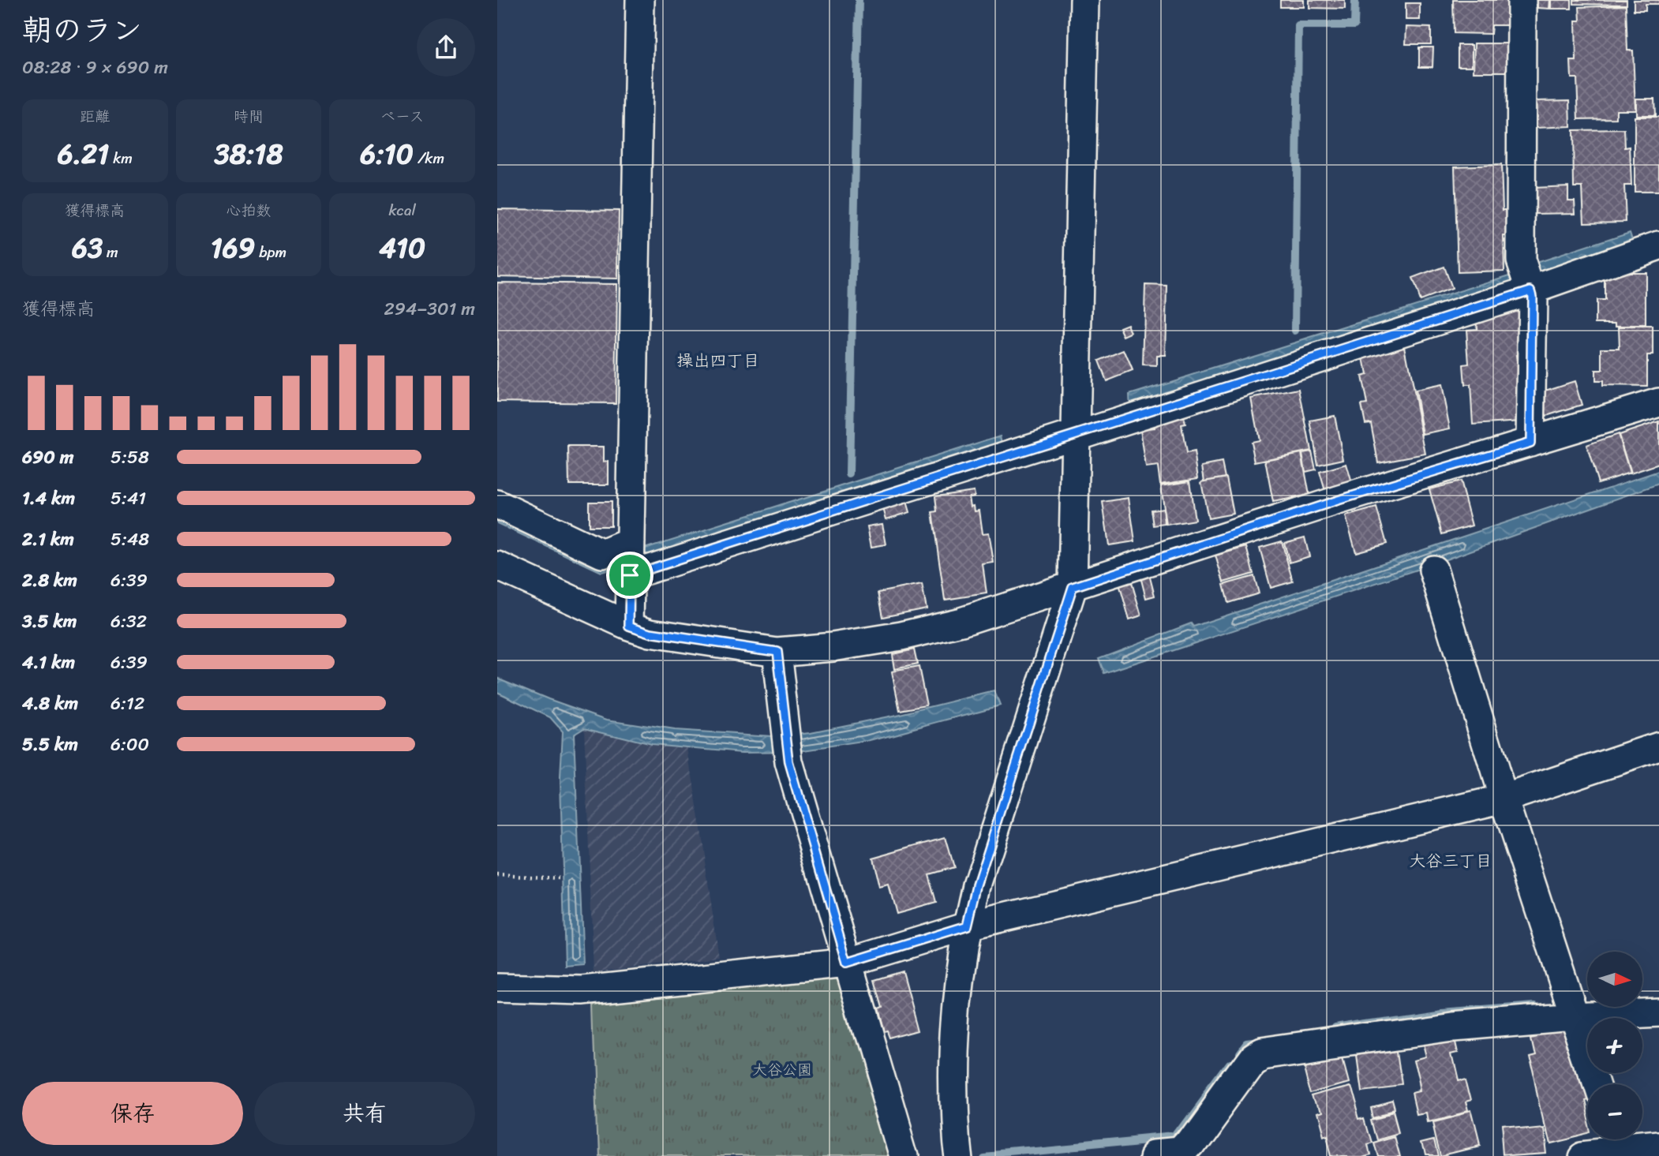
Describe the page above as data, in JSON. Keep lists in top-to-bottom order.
{
  "districts": ["操出四丁目", "大谷三丁目"],
  "parks": ["大谷公園"],
  "north": "right",
  "page": {
    "heading": ["朝のラン", "08:28 · 9 × 690 m"],
    "stats": [
      ["距離", "6.21 km"],
      ["時間", "38:18"],
      ["ペース", "6:10 /km"],
      ["獲得標高", "63 m"],
      ["心拍数", "169 bpm"],
      ["kcal", "410"]
    ],
    "chart": ["獲得標高", "294–301 m"],
    "list": [
      {
        "name": "690 m",
        "note": "5:58"
      },
      {
        "name": "1.4 km",
        "note": "5:41"
      },
      {
        "name": "2.1 km",
        "note": "5:48"
      },
      {
        "name": "2.8 km",
        "note": "6:39"
      },
      {
        "name": "3.5 km",
        "note": "6:32"
      },
      {
        "name": "4.1 km",
        "note": "6:39"
      },
      {
        "name": "4.8 km",
        "note": "6:12"
      },
      {
        "name": "5.5 km",
        "note": "6:00"
      }
    ],
    "map_buttons": ["+", "−"],
    "buttons": ["保存", "共有"]
  }
}
